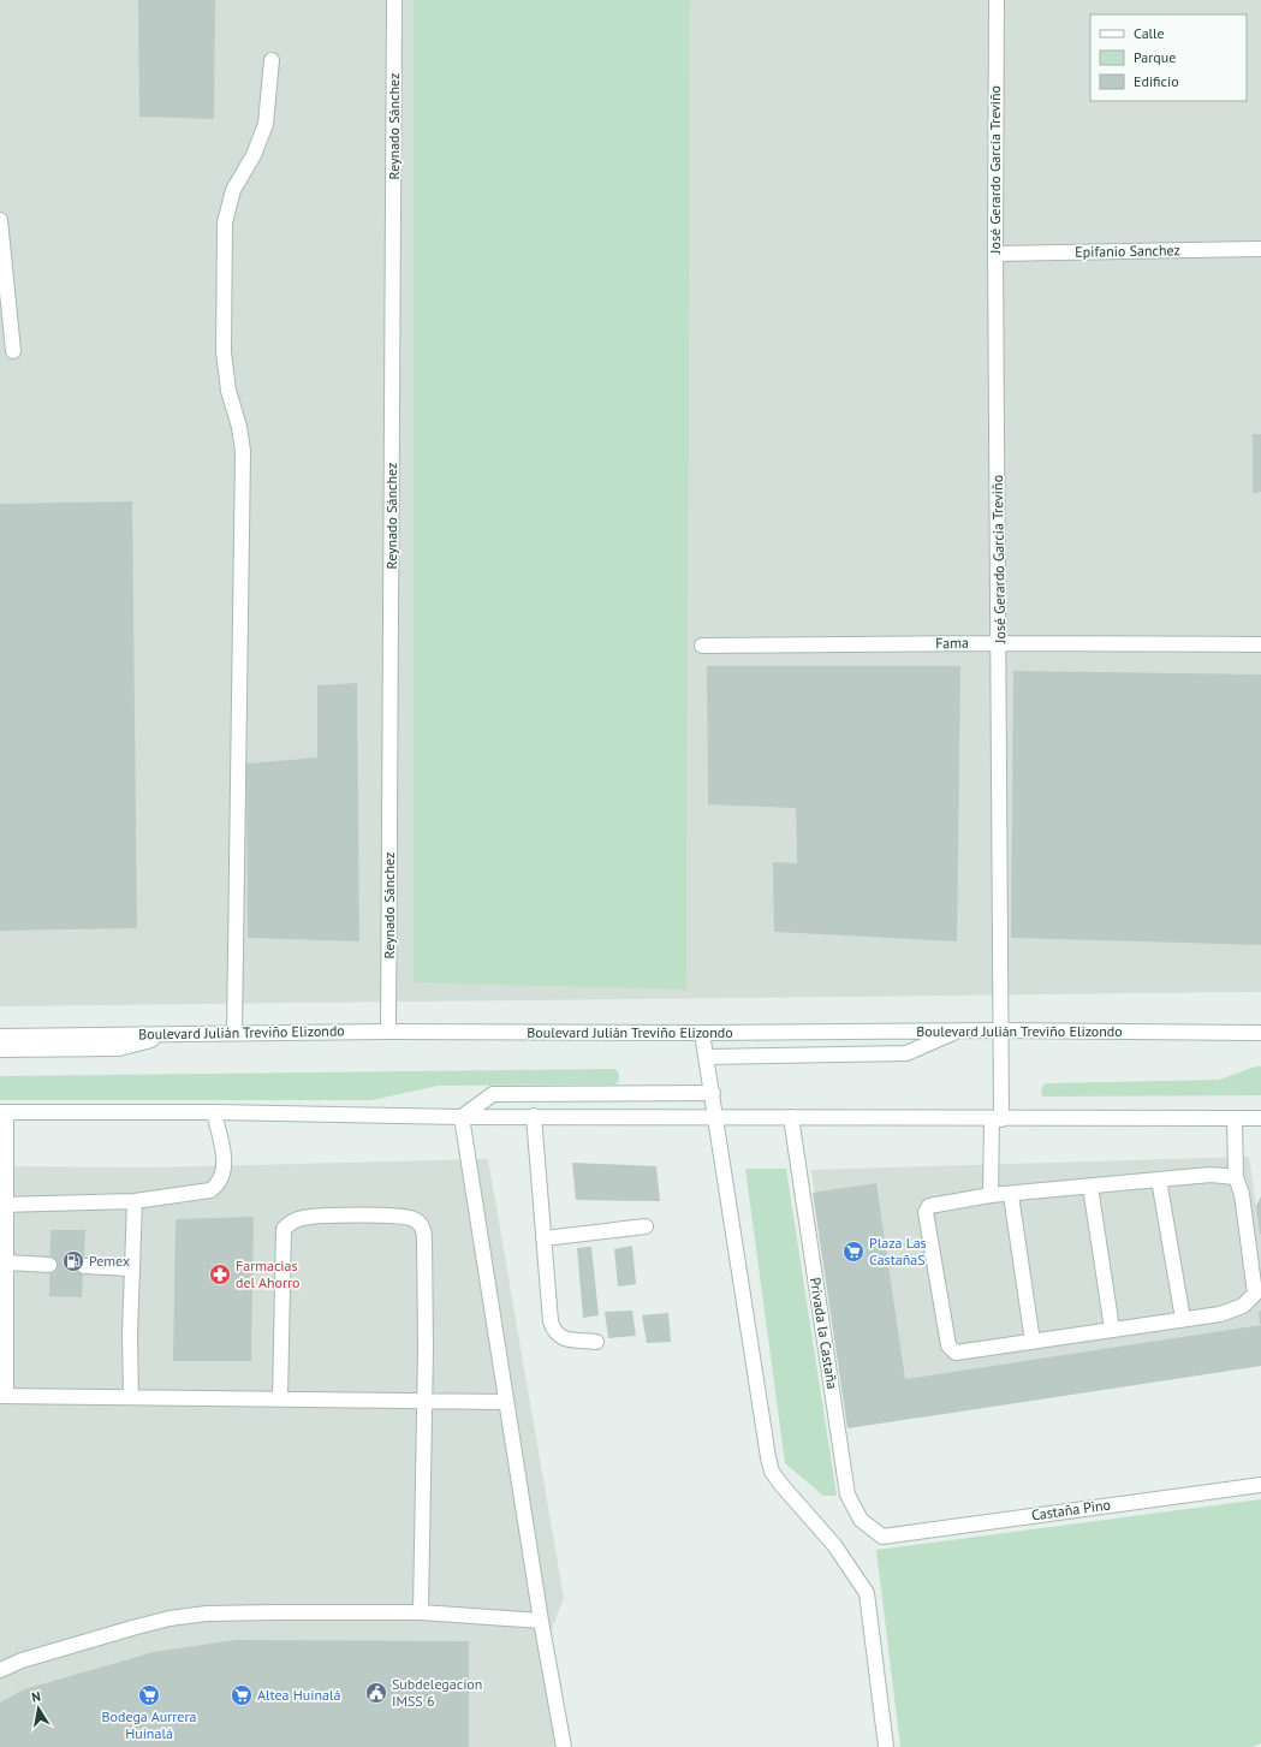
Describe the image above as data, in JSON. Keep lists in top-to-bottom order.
{
  "streets": {
    "main road": [
      "Reynado Sánchez",
      "José Gerardo García Treviño",
      "Epifanio Sanchez",
      "Fama",
      "Boulevard Julián Treviño Elizondo",
      "Privada la Castaña",
      "Castaña Pino"
    ]
  },
  "crossings": [
    ["Reynado Sánchez", "Boulevard Julián Treviño Elizondo"],
    ["José Gerardo García Treviño", "Epifanio Sanchez"],
    ["José Gerardo García Treviño", "Fama"],
    ["José Gerardo García Treviño", "Boulevard Julián Treviño Elizondo"],
    ["Privada la Castaña", "Castaña Pino"]
  ],
  "places": {
    "supermarket": ["Plaza Las CastañaS", "Bodega Aurrera Huinalá", "Altea Huinalá"],
    "fuel station": ["Pemex"],
    "pharmacy": ["Farmacias del Ahorro"],
    "public building": ["Subdelegacion IMSS 6"]
  },
  "legend": ["Calle", "Parque", "Edificio"],
  "north": "top"
}
